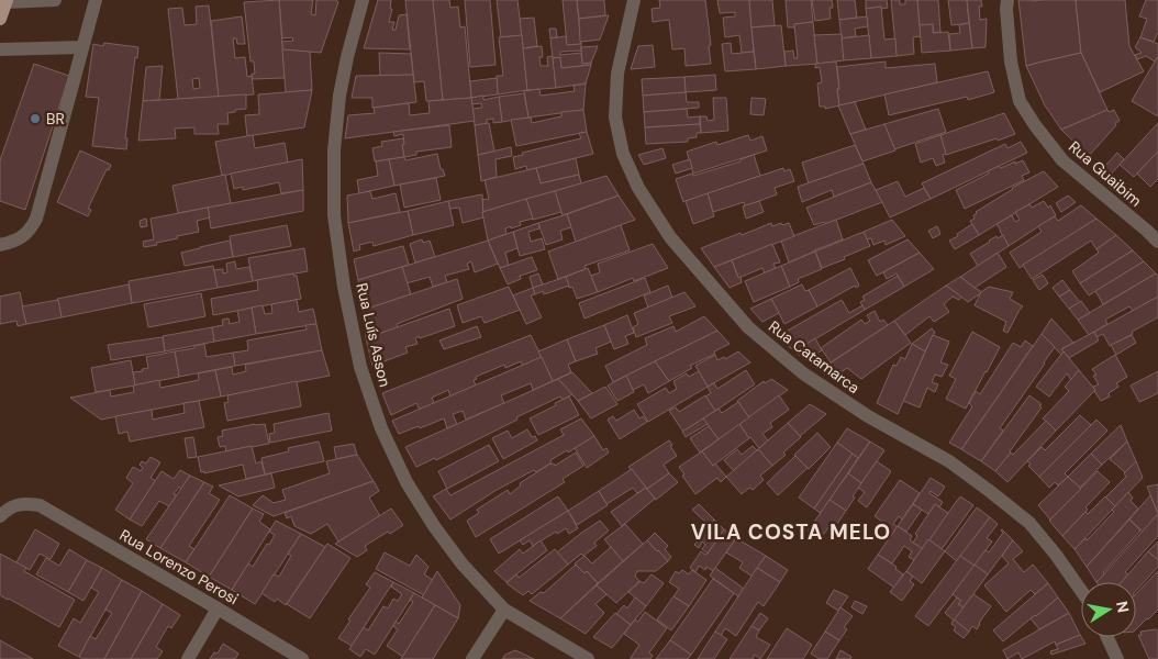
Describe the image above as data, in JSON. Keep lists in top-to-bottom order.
{
  "streets": {
    "street": [
      "Rua Guaibim",
      "Rua Luís Asson",
      "Rua Catamarca",
      "Rua Lorenzo Perosi"
    ]
  },
  "districts": ["VILA COSTA MELO"],
  "places": ["BR"],
  "north": "right"
}
